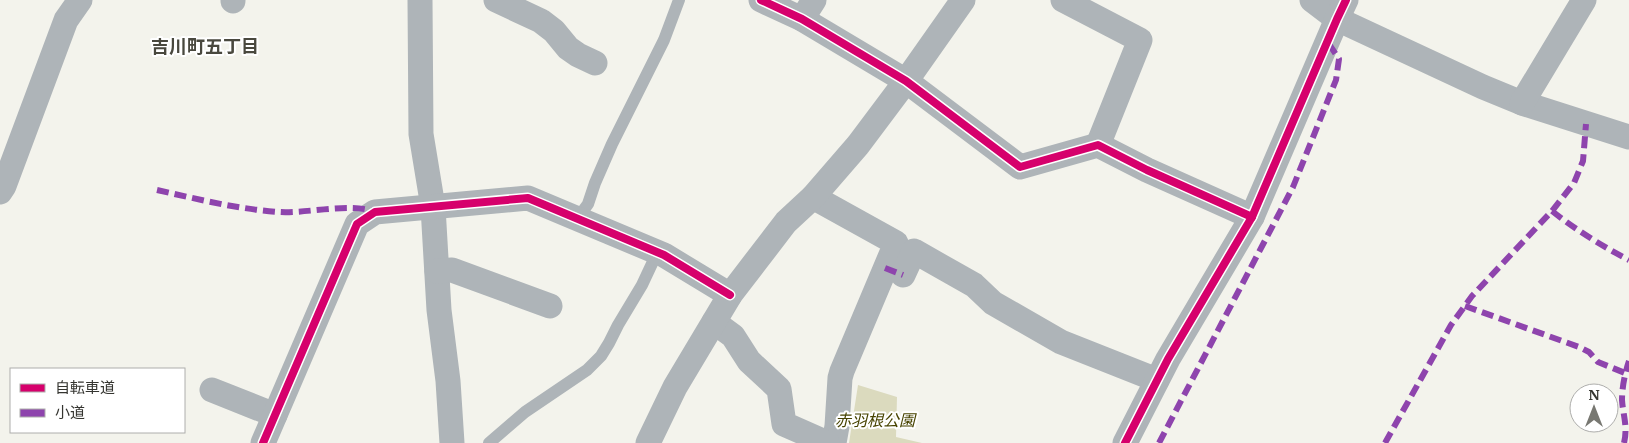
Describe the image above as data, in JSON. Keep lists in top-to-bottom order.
{
  "districts": ["吉川町五丁目"],
  "parks": ["赤羽根公園"],
  "legend": ["自転車道", "小道"],
  "north": "top"
}
